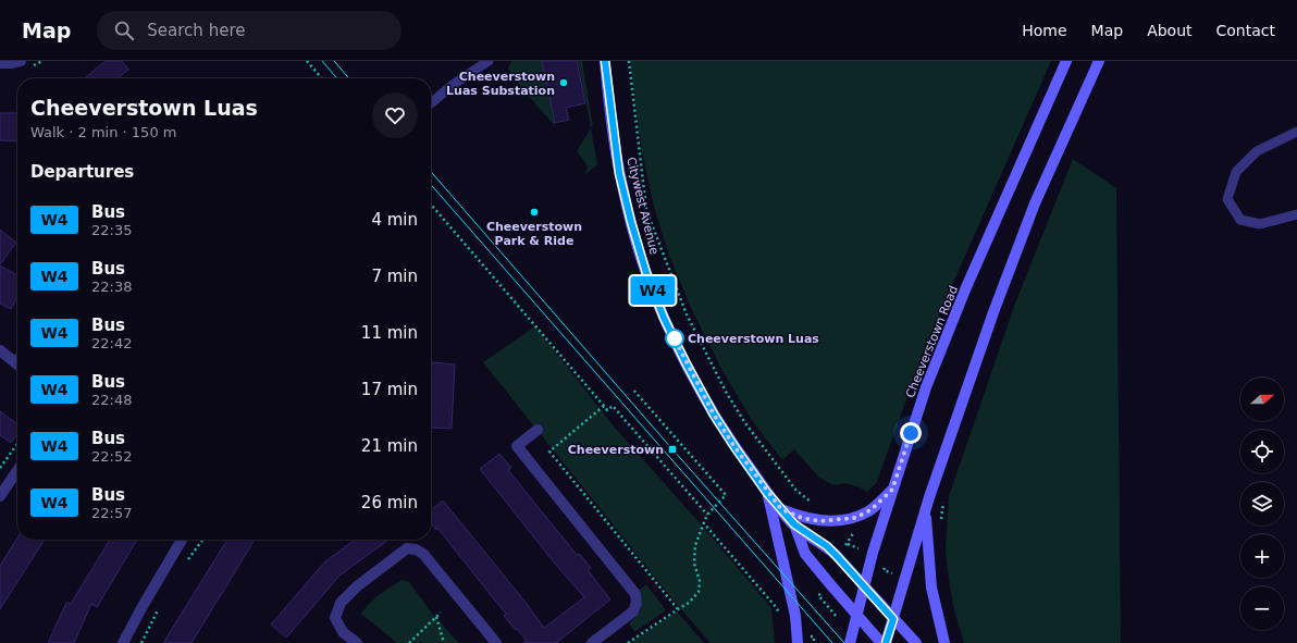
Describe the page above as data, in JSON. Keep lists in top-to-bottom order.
{
  "streets": {
    "main road": ["Citywest Avenue", "Cheeverstown Road"]
  },
  "crossings": [
    ["Citywest Avenue", "Cheeverstown Road"]
  ],
  "places": {
    "other": ["Cheeverstown Luas Substation", "Cheeverstown Park & Ride", "Cheeverstown Luas"],
    "transit": ["Cheeverstown"]
  },
  "lines": ["bus line W4"],
  "north": "right",
  "page": {
    "header": "Map",
    "search": "Search here",
    "nav": [
      "Home",
      "Map",
      "About",
      "Contact"
    ],
    "on_map": "W4",
    "heading": [
      ["Cheeverstown Luas", "Walk · 2 min · 150 m"],
      "Departures"
    ],
    "list": [
      {
        "mark": "W4",
        "name": "Bus",
        "note": "22:35",
        "value": "4 min"
      },
      {
        "mark": "W4",
        "name": "Bus",
        "note": "22:38",
        "value": "7 min"
      },
      {
        "mark": "W4",
        "name": "Bus",
        "note": "22:42",
        "value": "11 min"
      },
      {
        "mark": "W4",
        "name": "Bus",
        "note": "22:48",
        "value": "17 min"
      },
      {
        "mark": "W4",
        "name": "Bus",
        "note": "22:52",
        "value": "21 min"
      },
      {
        "mark": "W4",
        "name": "Bus",
        "note": "22:57",
        "value": "26 min"
      }
    ],
    "map_buttons": ["+", "−"]
  }
}
